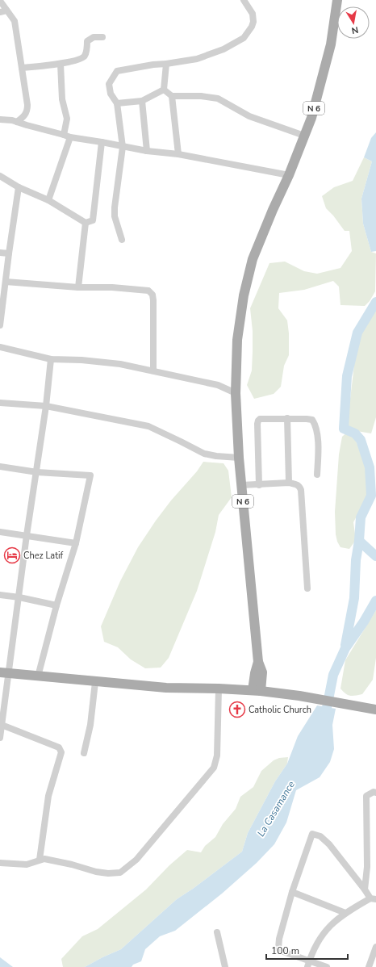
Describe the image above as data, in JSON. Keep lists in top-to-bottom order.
{
  "streets": {
    "main road": ["N 6"]
  },
  "water": ["La Casamance"],
  "places": {
    "hotel": ["Chez Latif"],
    "church": ["Catholic Church"]
  },
  "scale_bar": "100 m",
  "north": "bottom"
}
